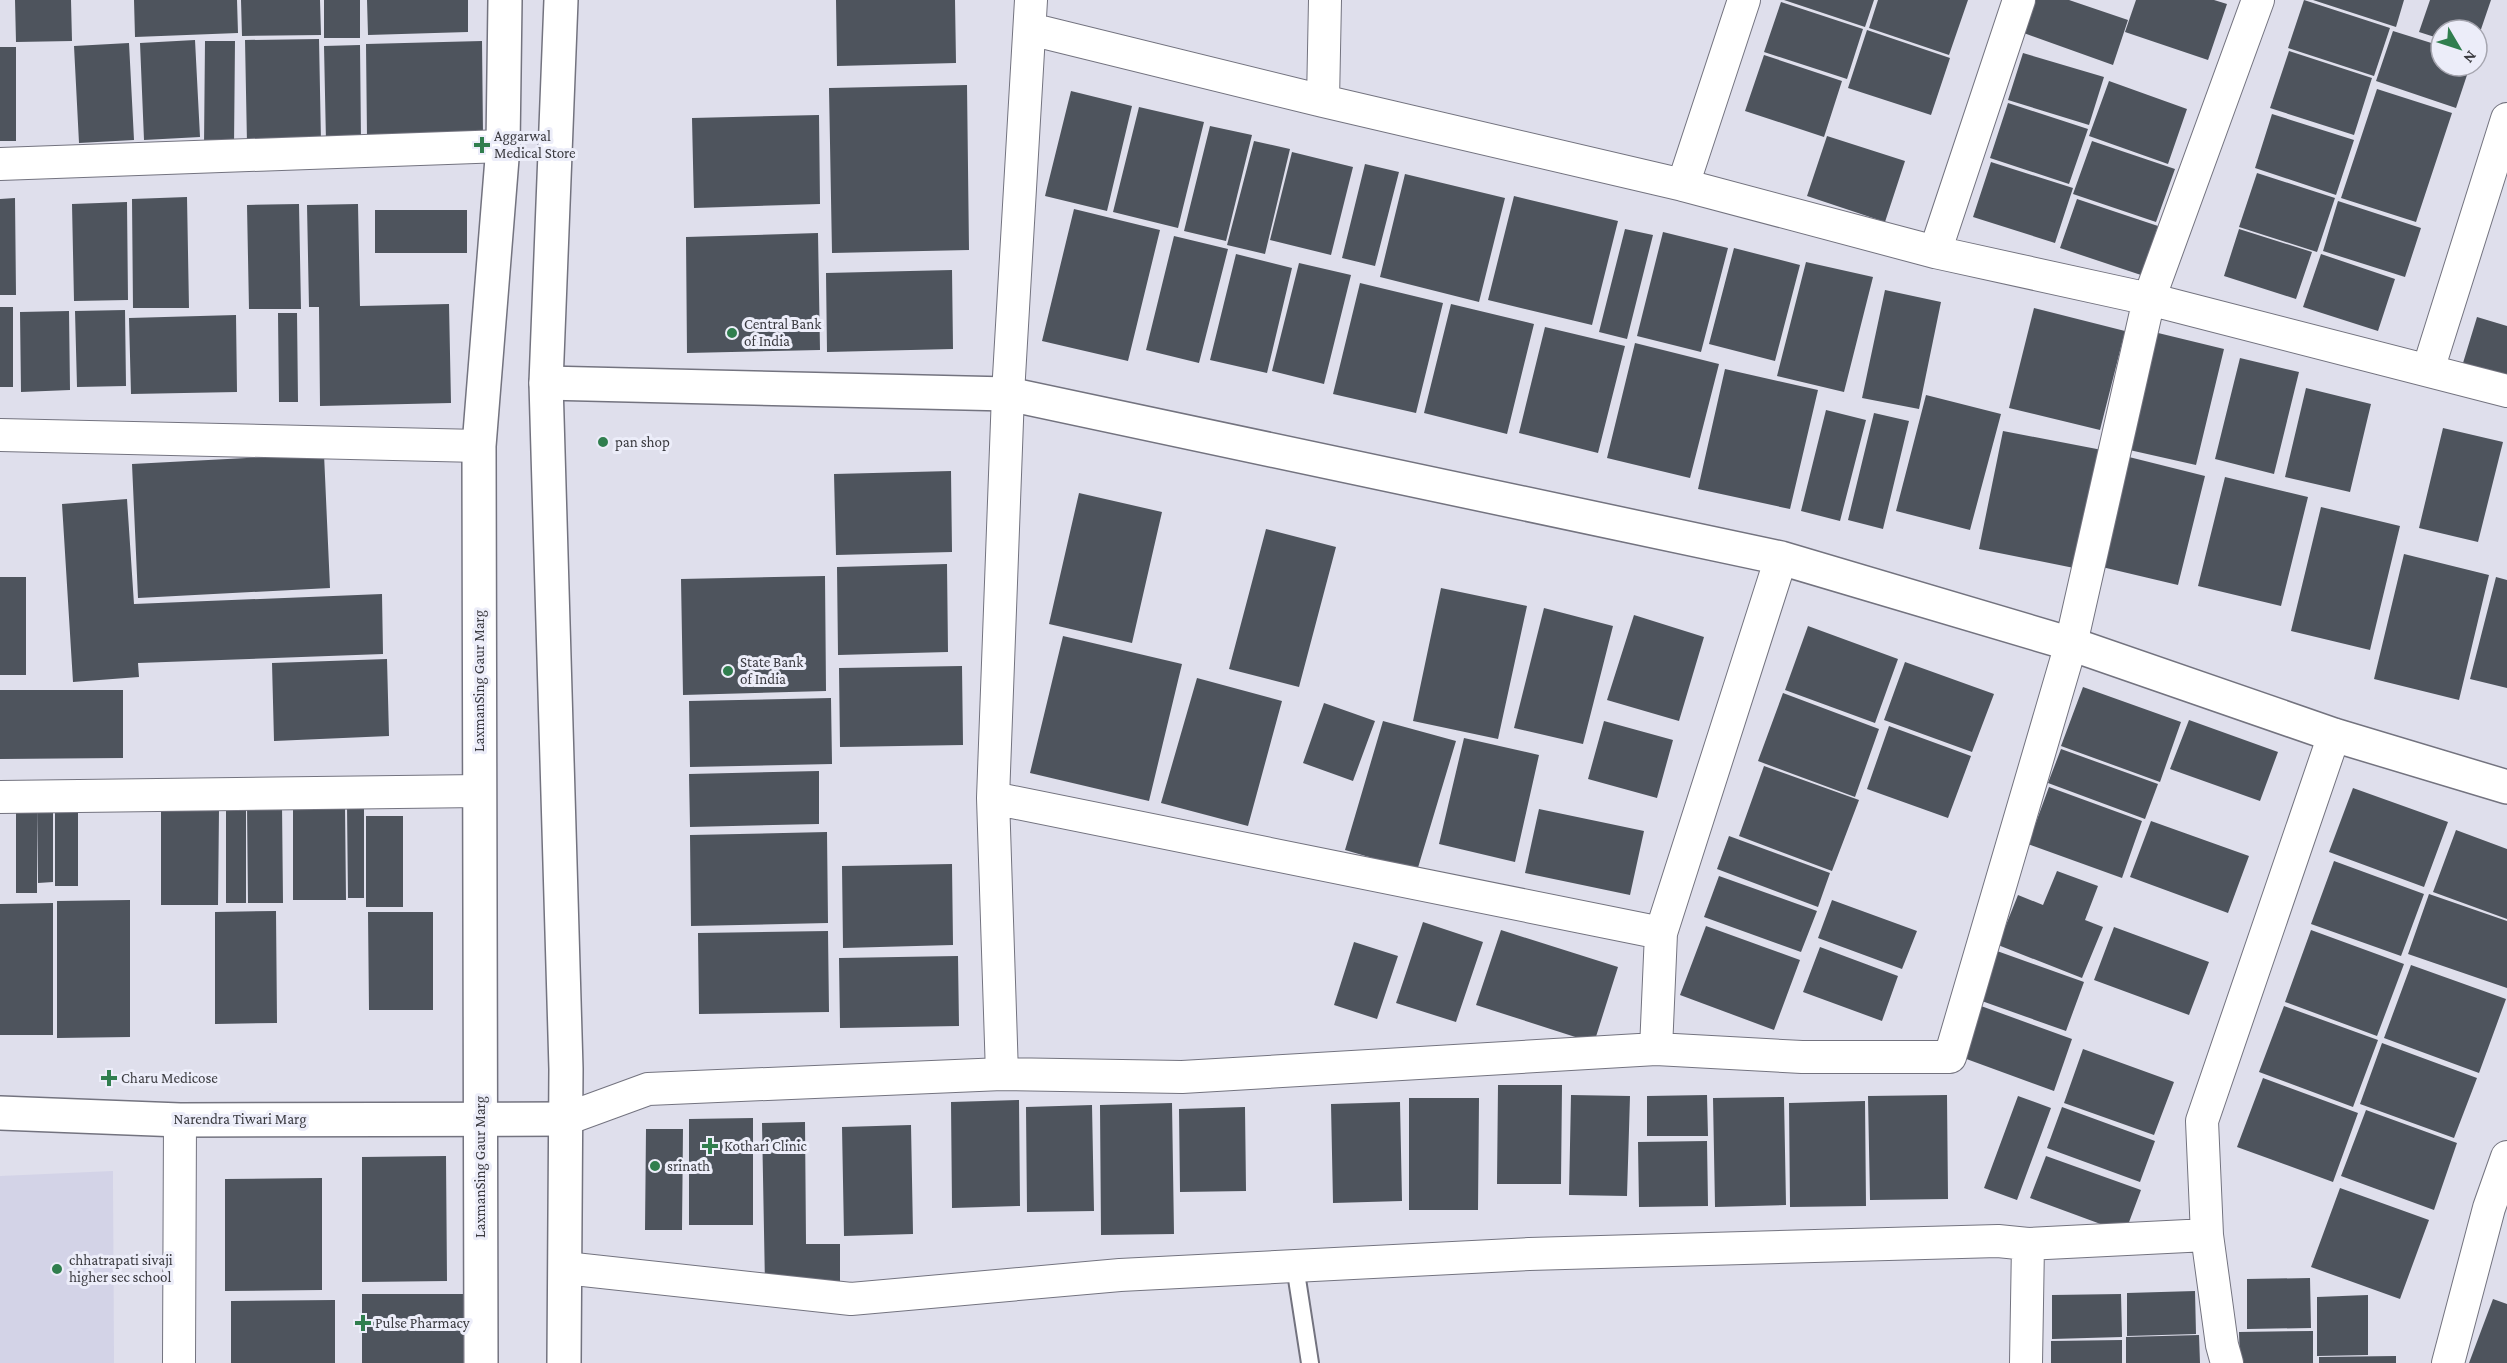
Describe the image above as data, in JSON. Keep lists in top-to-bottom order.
{
  "streets": {
    "main road": ["LaxmanSing Gaur Marg", "Narendra Tiwari Marg"]
  },
  "crossings": [
    ["LaxmanSing Gaur Marg", "Narendra Tiwari Marg"]
  ],
  "places": {
    "health": [
      "Aggarwal Medical Store",
      "Charu Medicose",
      "Kothari Clinic",
      "Pulse Pharmacy"
    ],
    "other": [
      "Central Bank of India",
      "pan shop",
      "State Bank of India",
      "srinath",
      "chhatrapati sivaji higher sec school"
    ]
  },
  "north": "bottom right"
}
